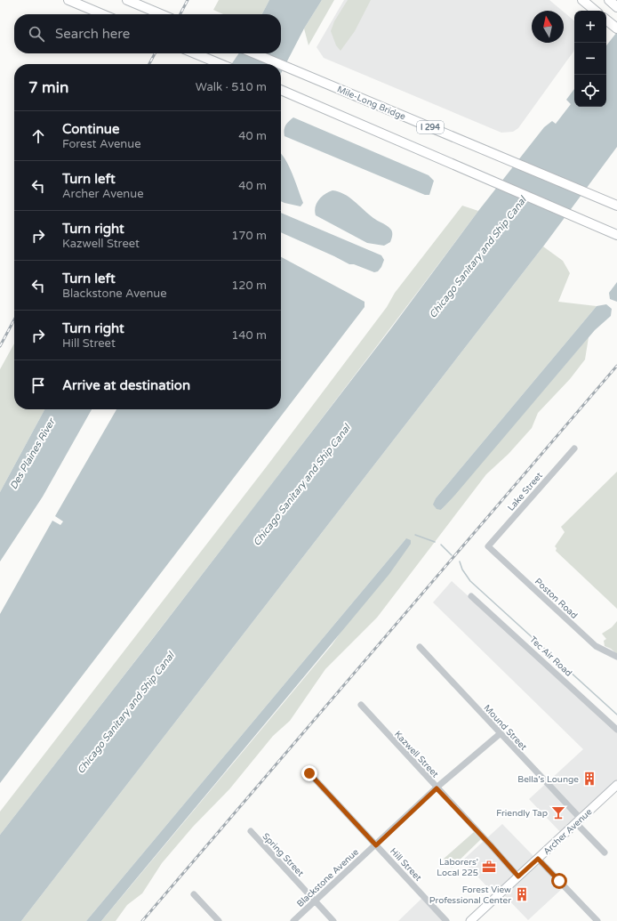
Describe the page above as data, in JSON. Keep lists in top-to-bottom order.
{
  "streets": {
    "highway": ["Mile-Long Bridge", "I 294"],
    "main road": ["Archer Avenue"],
    "street": [
      "Lake Street",
      "Poston Road",
      "Tec Air Road",
      "Mound Street",
      "Kazwell Street",
      "Spring Street",
      "Hill Street",
      "Blackstone Avenue"
    ]
  },
  "crossings": [
    ["Lake Street", "Poston Road"],
    ["Mound Street", "Archer Avenue"],
    ["Mound Street", "Blackstone Avenue"],
    ["Kazwell Street", "Archer Avenue"],
    ["Kazwell Street", "Blackstone Avenue"],
    ["Spring Street", "Blackstone Avenue"],
    ["Hill Street", "Blackstone Avenue"]
  ],
  "water": ["Chicago Sanitary and Ship Canal", "Des Plaines River"],
  "places": {
    "building": ["Bella's Lounge", "Forest View Professional Center"],
    "bar": ["Friendly Tap"],
    "office": ["Laborers' Local 225"]
  },
  "north": "top",
  "page": {
    "map_buttons": ["+", "−"],
    "search": "Search here",
    "heading": ["7 min", "Walk · 510 m"],
    "list": [
      ["Continue", "Forest Avenue", "40 m"],
      ["Turn left", "Archer Avenue", "40 m"],
      ["Turn right", "Kazwell Street", "170 m"],
      ["Turn left", "Blackstone Avenue", "120 m"],
      ["Turn right", "Hill Street", "140 m"],
      "Arrive at destination"
    ]
  }
}
